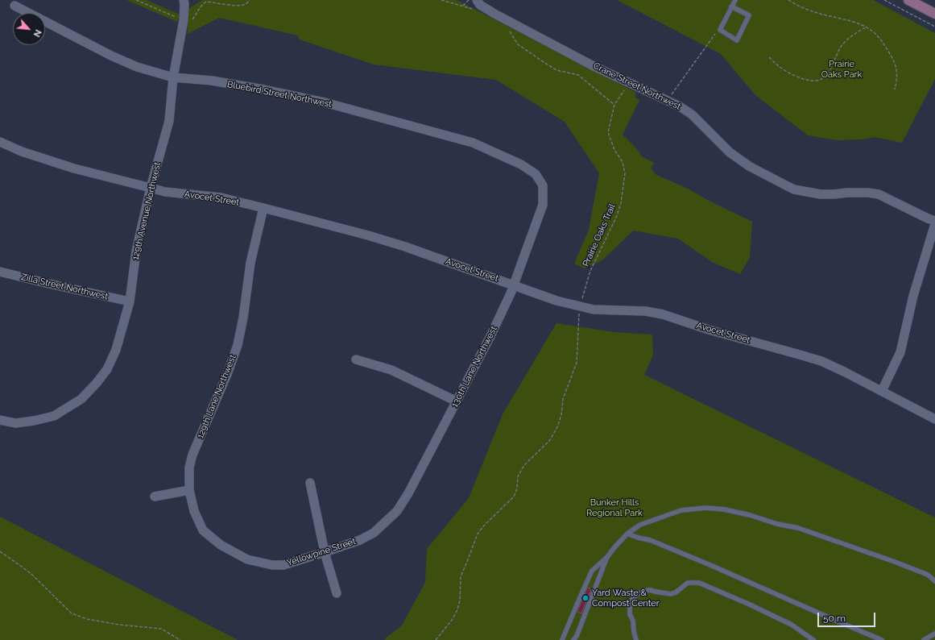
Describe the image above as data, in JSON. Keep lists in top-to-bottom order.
{
  "streets": {
    "street": [
      "Crane Street Northwest",
      "Bluebird Street Northwest",
      "Avocet Street",
      "129th Avenue Northwest",
      "Zilla Street Northwest",
      "130th Lane Northwest",
      "129th Lane Northwest",
      "Yellowpine Street"
    ],
    "path": ["Prairie Oaks Trail"]
  },
  "crossings": [
    ["Crane Street Northwest", "Prairie Oaks Trail"],
    ["Bluebird Street Northwest", "129th Avenue Northwest"],
    ["Bluebird Street Northwest", "130th Lane Northwest"],
    ["Avocet Street", "129th Avenue Northwest"],
    ["Avocet Street", "130th Lane Northwest"],
    ["Avocet Street", "129th Lane Northwest"],
    ["129th Avenue Northwest", "Zilla Street Northwest"],
    ["130th Lane Northwest", "Yellowpine Street"],
    ["129th Lane Northwest", "Yellowpine Street"]
  ],
  "parks": ["Prairie Oaks Park", "Bunker Hills Regional Park"],
  "places": ["Yard Waste & Compost Center"],
  "scale_bar": "50 m",
  "north": "bottom right"
}
